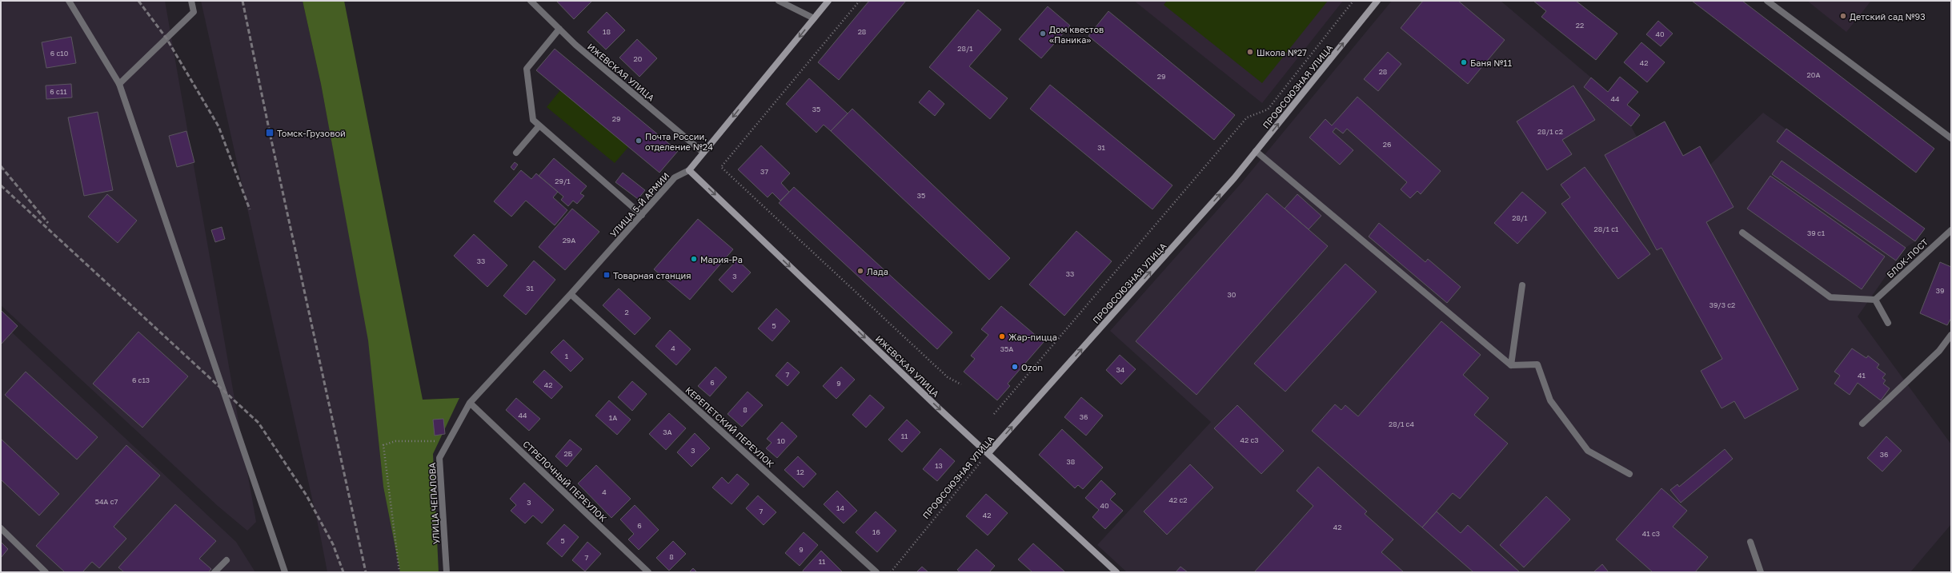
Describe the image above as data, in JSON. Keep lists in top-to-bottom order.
{
  "streets": {
    "main road": ["ИЖЕВСКАЯ УЛИЦА", "ПРОФСОЮЗНАЯ УЛИЦА", "УЛИЦА 5-Й АРМИИ"],
    "street": [
      "БЛОК-ПОСТ",
      "КЕРЕПЕТСКИЙ ПЕРЕУЛОК",
      "СТРЕЛОЧНЫЙ ПЕРЕУЛОК",
      "УЛИЦА ЧЕПАЛОВА"
    ]
  },
  "crossings": [
    ["ИЖЕВСКАЯ УЛИЦА", "ПРОФСОЮЗНАЯ УЛИЦА"],
    ["ИЖЕВСКАЯ УЛИЦА", "УЛИЦА 5-Й АРМИИ"],
    ["УЛИЦА 5-Й АРМИИ", "КЕРЕПЕТСКИЙ ПЕРЕУЛОК"],
    ["УЛИЦА 5-Й АРМИИ", "СТРЕЛОЧНЫЙ ПЕРЕУЛОК"],
    ["УЛИЦА 5-Й АРМИИ", "УЛИЦА ЧЕПАЛОВА"],
    ["СТРЕЛОЧНЫЙ ПЕРЕУЛОК", "УЛИЦА ЧЕПАЛОВА"]
  ],
  "one_way": ["ИЖЕВСКАЯ УЛИЦА", "ПРОФСОЮЗНАЯ УЛИЦА"],
  "places": {
    "other": [
      "Детский сад №93",
      "Дом квестов «Паника»",
      "Школа №27",
      "Баня №11",
      "Почта России, отделение №24",
      "Мария-Ра",
      "Лада",
      "Жар-пицца",
      "Ozon"
    ],
    "transit": ["Томск-Грузовой", "Товарная cтанция"]
  },
  "house_numbers": [
    "22",
    "18",
    "28",
    "40",
    "28/1",
    "6 с10",
    "20",
    "42",
    "28",
    "20А",
    "29",
    "6 с11",
    "44",
    "35",
    "29",
    "28/1 с2",
    "26",
    "31",
    "37",
    "29/1",
    "35",
    "28/1",
    "28/1 с1",
    "39 с1",
    "29А",
    "33",
    "33",
    "3",
    "31",
    "39",
    "30",
    "39/3 с2",
    "2",
    "5",
    "4",
    "35А",
    "1",
    "34",
    "7",
    "41",
    "6 с13",
    "6",
    "9",
    "42",
    "8",
    "44",
    "36",
    "1А",
    "28/1 с4",
    "3А",
    "11",
    "42 с3",
    "10",
    "3",
    "2Б",
    "36",
    "38",
    "13",
    "12",
    "4",
    "42 с2",
    "54А с7",
    "3",
    "40",
    "14",
    "7",
    "42",
    "6",
    "42",
    "16",
    "41 с3",
    "5",
    "9",
    "8",
    "7",
    "11"
  ]
}
